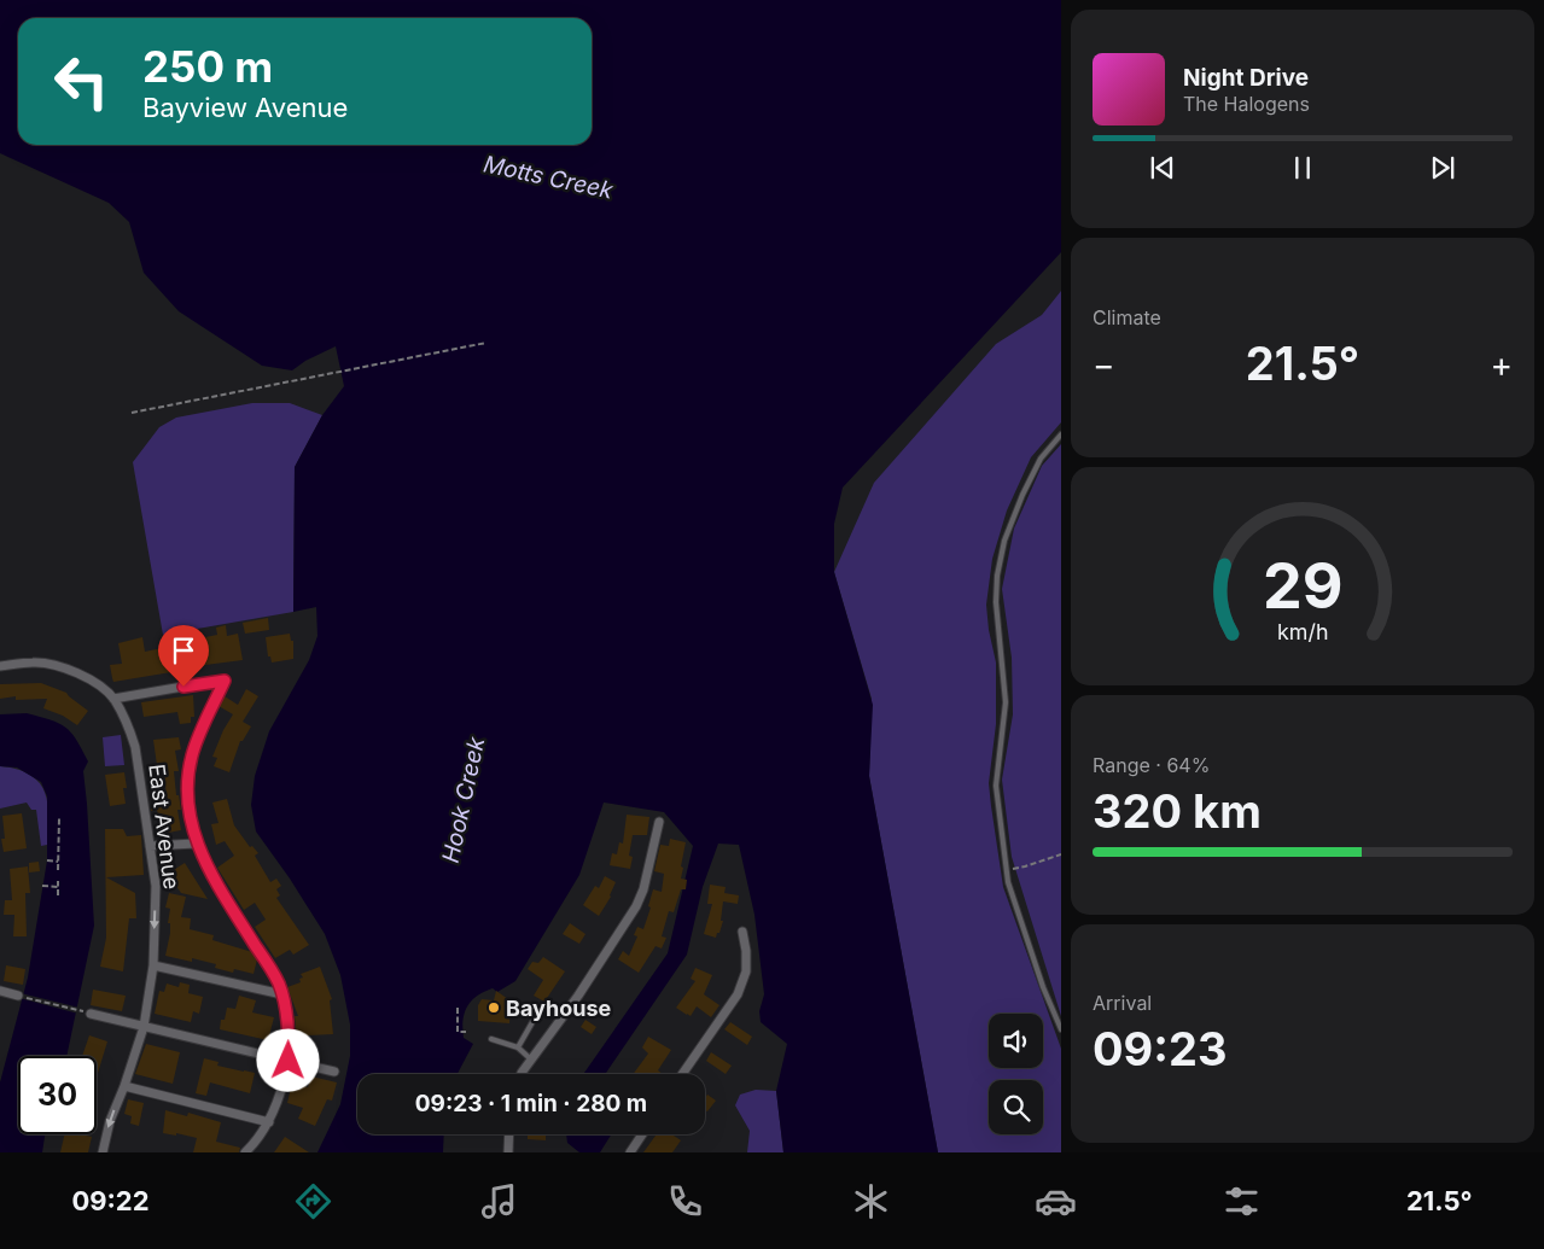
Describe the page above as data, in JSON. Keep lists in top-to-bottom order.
{
  "streets": {
    "street": ["East Avenue"]
  },
  "water": ["Motts Creek", "Hook Creek"],
  "places": ["Bayhouse"],
  "page": {
    "turn": ["250 m", "Bayview Avenue"],
    "song": ["Night Drive", "The Halogens"],
    "tile": [
      "Climate",
      ["Range · 64%", "320 km"],
      ["Arrival", "09:23"]
    ],
    "heat": ["−", "21.5°", "+"],
    "limit": "30",
    "trip": "09:23 · 1 min · 280 m",
    "tabs": ["09:22", "21.5°"],
    "gauge": ["29", "km/h"]
  }
}
